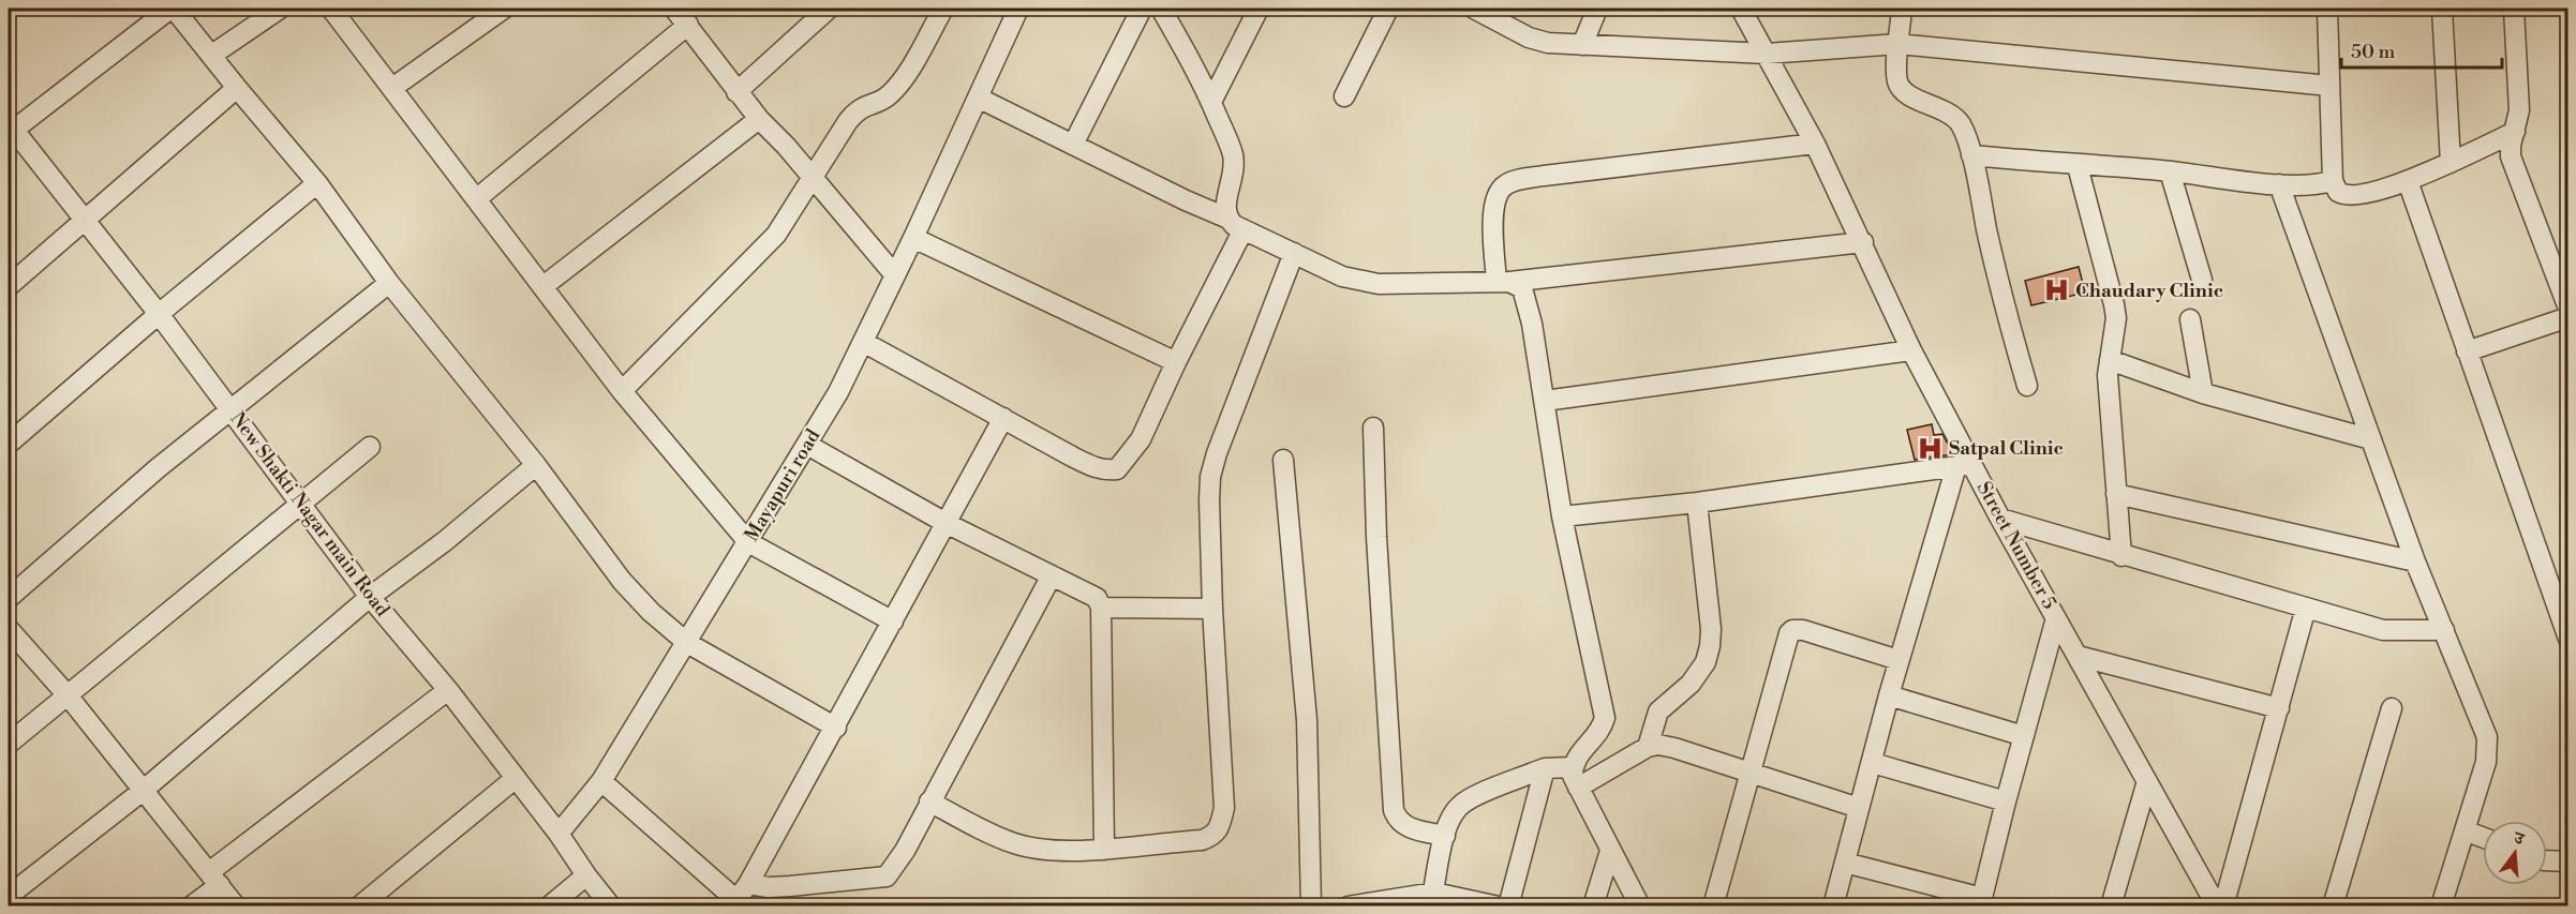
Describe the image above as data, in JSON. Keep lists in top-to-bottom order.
{
  "streets": {
    "street": ["Mayapuri road", "New Shakti Nagar main Road", "Street Number 5"]
  },
  "crossings": [
    ["Mayapuri road", "New Shakti Nagar main Road"]
  ],
  "places": {
    "hospital": ["Chaudary Clinic", "Satpal Clinic"]
  },
  "scale_bar": "50 m",
  "north": "top"
}
